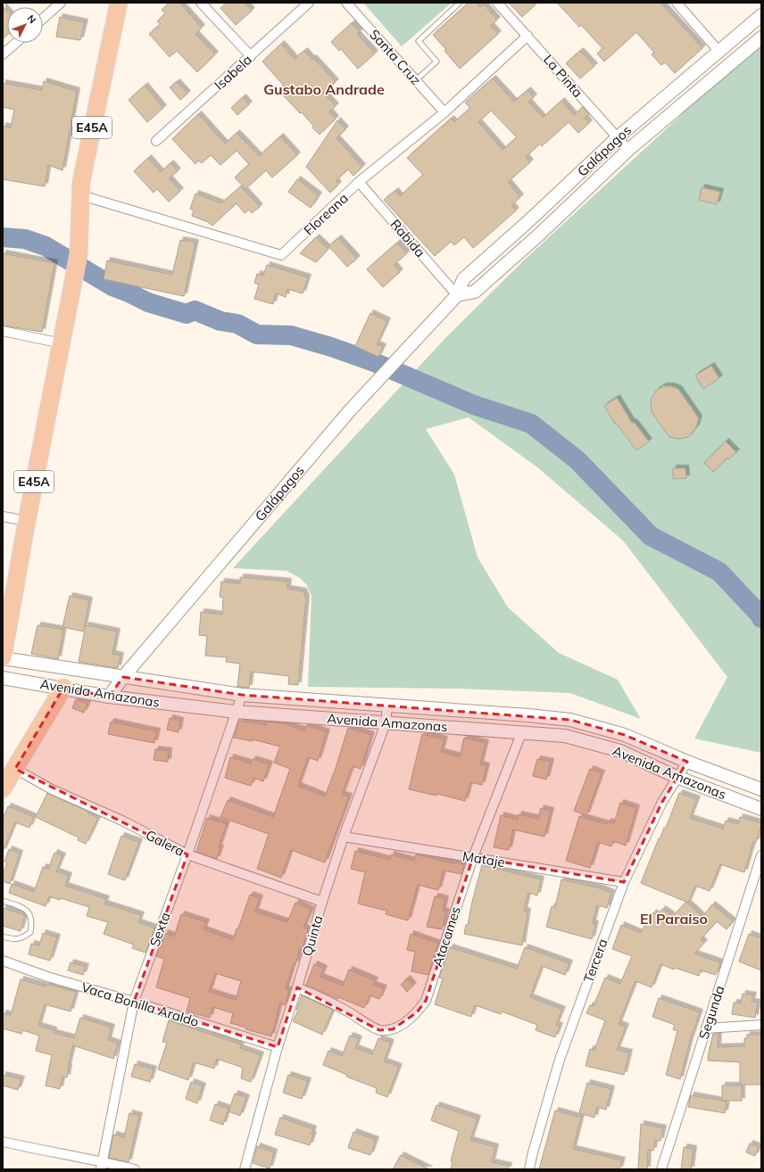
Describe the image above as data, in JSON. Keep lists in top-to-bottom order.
{
  "streets": {
    "highway": ["E45A"],
    "main road": ["Galápagos", "Avenida Amazonas"],
    "street": [
      "Santa Cruz",
      "Isabela",
      "La Pinta",
      "Floreana",
      "Rabida",
      "Galera",
      "Mataje",
      "Sexta",
      "Quinta",
      "Atacames",
      "Tercera",
      "Vaca Bonilla Araldo",
      "Segunda"
    ]
  },
  "crossings": [
    ["Santa Cruz", "Floreana"],
    ["La Pinta", "Galápagos"],
    ["La Pinta", "Floreana"],
    ["E45A", "Floreana"],
    ["E45A", "Avenida Amazonas"],
    ["Galápagos", "Rabida"],
    ["Galápagos", "Avenida Amazonas"],
    ["Floreana", "Rabida"],
    ["Avenida Amazonas", "Sexta"],
    ["Avenida Amazonas", "Quinta"],
    ["Avenida Amazonas", "Atacames"],
    ["Avenida Amazonas", "Tercera"],
    ["Galera", "Sexta"],
    ["Galera", "Quinta"],
    ["Mataje", "Quinta"],
    ["Mataje", "Atacames"],
    ["Mataje", "Tercera"],
    ["Sexta", "Vaca Bonilla Araldo"],
    ["Quinta", "Atacames"],
    ["Quinta", "Vaca Bonilla Araldo"]
  ],
  "districts": ["Gustabo Andrade", "El Paraiso"],
  "north": "top right"
}
